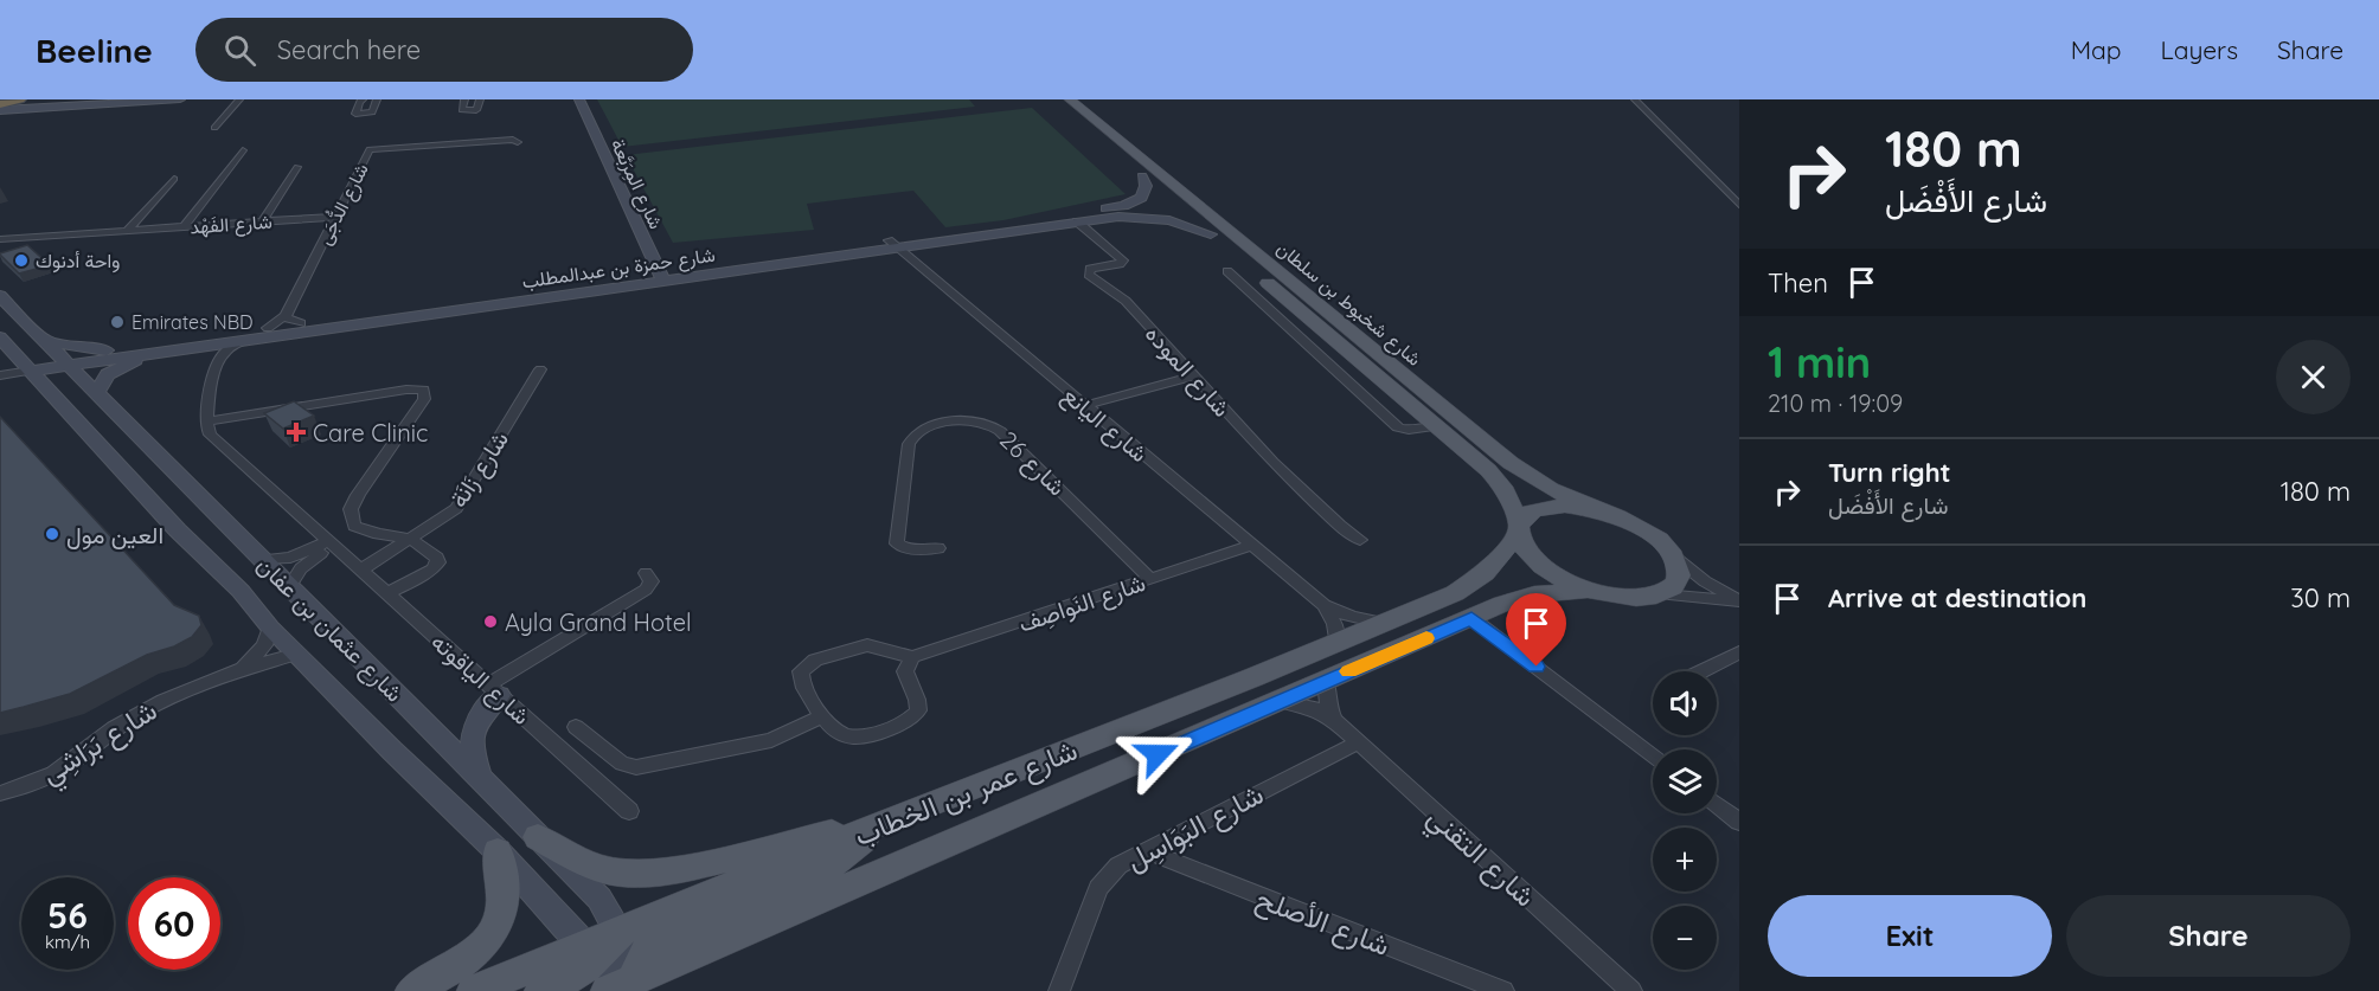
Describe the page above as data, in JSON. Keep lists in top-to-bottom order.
{
  "streets": {
    "main road": ["شارع شخبوط بن سلطان", "شارع عمر بن الخطاب"],
    "street": [
      "شارع المِرَبَّعة",
      "شارع الدُّجَى",
      "شارع الفَهْد",
      "شارع حمزة بن عبدالمطلب",
      "شارع الموده",
      "شارع اليانع",
      "شارع 26",
      "شارع زَانَة",
      "شارع النَواصِف",
      "شارع عثمان بن عفان",
      "شارع الياقوته",
      "شارع بَرَاشِي",
      "شارع البَوَاسِل",
      "شارع التقني",
      "شارع الأصلح"
    ]
  },
  "crossings": [
    ["شارع المِرَبَّعة", "شارع حمزة بن عبدالمطلب"],
    ["شارع الدُّجَى", "شارع الفَهْد"],
    ["شارع الدُّجَى", "شارع حمزة بن عبدالمطلب"],
    ["شارع حمزة بن عبدالمطلب", "شارع شخبوط بن سلطان"],
    ["شارع حمزة بن عبدالمطلب", "شارع الموده"],
    ["شارع حمزة بن عبدالمطلب", "شارع اليانع"],
    ["شارع حمزة بن عبدالمطلب", "شارع عثمان بن عفان"],
    ["شارع شخبوط بن سلطان", "شارع عمر بن الخطاب"],
    ["شارع اليانع", "شارع النَواصِف"],
    ["شارع اليانع", "شارع عمر بن الخطاب"],
    ["شارع 26", "شارع النَواصِف"],
    ["شارع زَانَة", "شارع الياقوته"],
    ["شارع عثمان بن عفان", "شارع بَرَاشِي"],
    ["شارع عثمان بن عفان", "شارع عمر بن الخطاب"],
    ["شارع عمر بن الخطاب", "شارع التقني"],
    ["شارع البَوَاسِل", "شارع التقني"],
    ["شارع البَوَاسِل", "شارع الأصلح"]
  ],
  "places": {
    "other": [
      "واحة أدنوك",
      "Emirates NBD",
      "العين مول",
      "Ayla Grand Hotel"
    ],
    "health": ["Care Clinic"]
  },
  "page": {
    "header": "Beeline",
    "search": "Search here",
    "nav": ["Map", "Layers", "Share"],
    "turn": ["180 m", "شارع الأَفْضَل"],
    "then": "Then",
    "heading": ["1 min", "210 m · 19:09"],
    "list": [
      {
        "name": "Turn right",
        "note": "شارع الأَفْضَل",
        "value": "180 m"
      },
      {
        "name": "Arrive at destination",
        "value": "30 m"
      }
    ],
    "map_buttons": ["+", "−"],
    "speed": "56 km/h",
    "limit": "60",
    "buttons": ["Exit", "Share"]
  }
}
